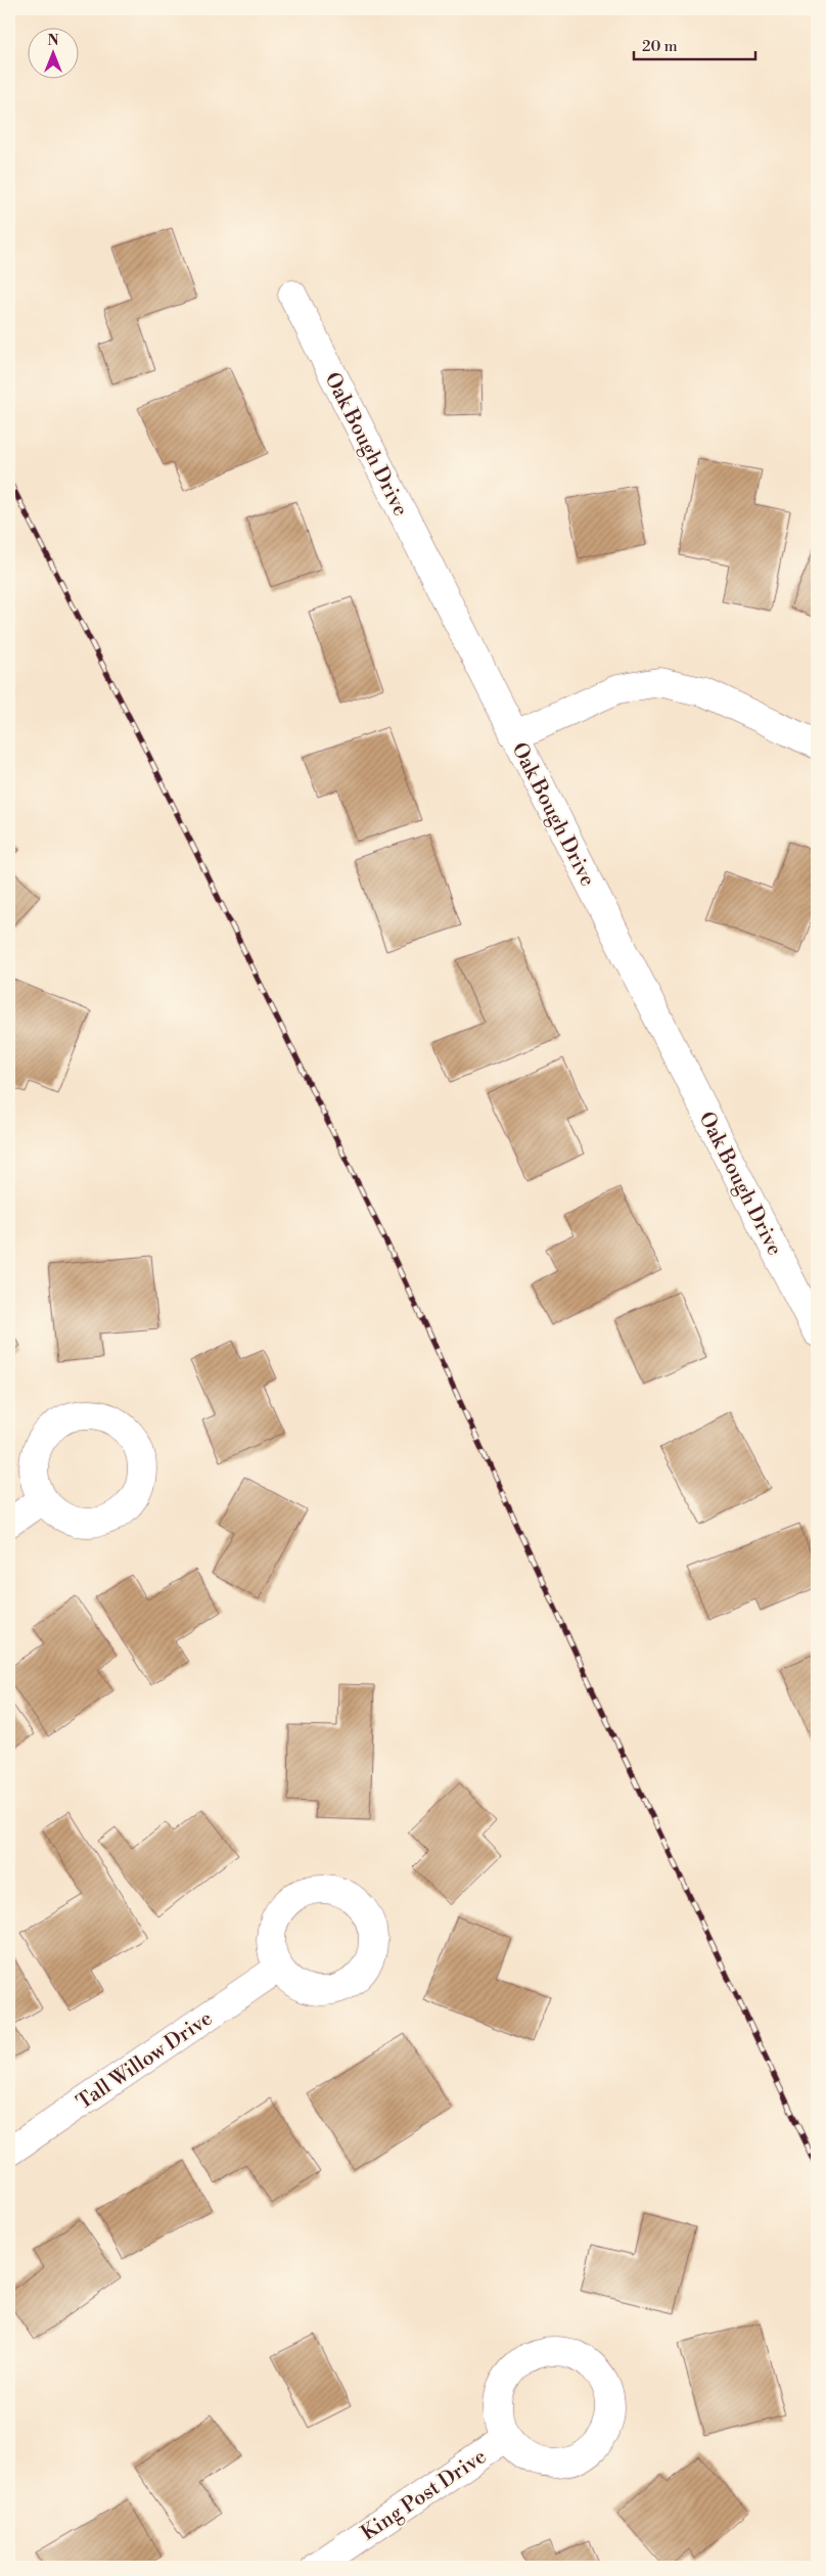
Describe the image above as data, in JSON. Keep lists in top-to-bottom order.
{
  "streets": {
    "street": ["Oak Bough Drive", "Tall Willow Drive", "King Post Drive"]
  },
  "scale_bar": "20 m",
  "north": "top"
}
